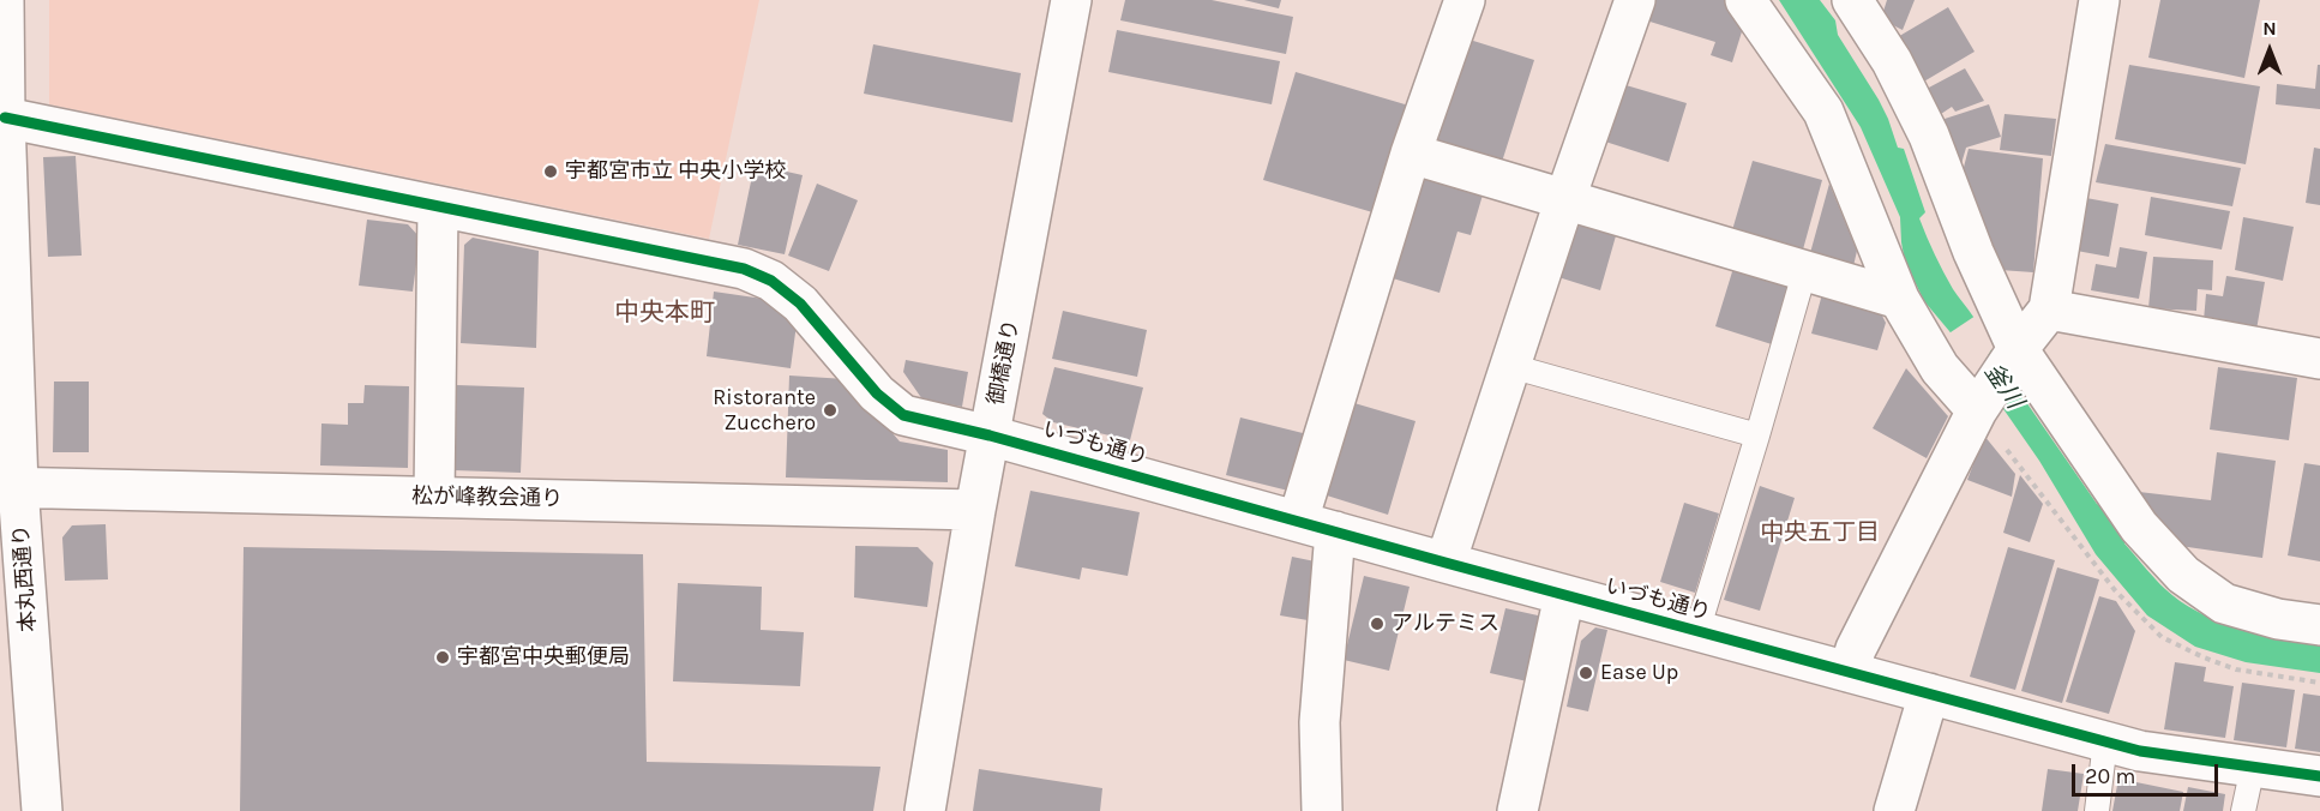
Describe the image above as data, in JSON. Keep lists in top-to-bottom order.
{
  "streets": {
    "street": [
      "御橋通り",
      "いづも通り",
      "松が峰教会通り",
      "本丸西通り"
    ]
  },
  "crossings": [
    ["御橋通り", "いづも通り"],
    ["御橋通り", "松が峰教会通り"],
    ["いづも通り", "本丸西通り"],
    ["松が峰教会通り", "本丸西通り"]
  ],
  "districts": ["中央本町", "中央五丁目"],
  "water": ["釜川"],
  "places": [
    "宇都宮市立 中央小学校",
    "Ristorante Zucchero",
    "アルテミス",
    "宇都宮中央郵便局",
    "Ease Up"
  ],
  "scale_bar": "20 m",
  "north": "top"
}
